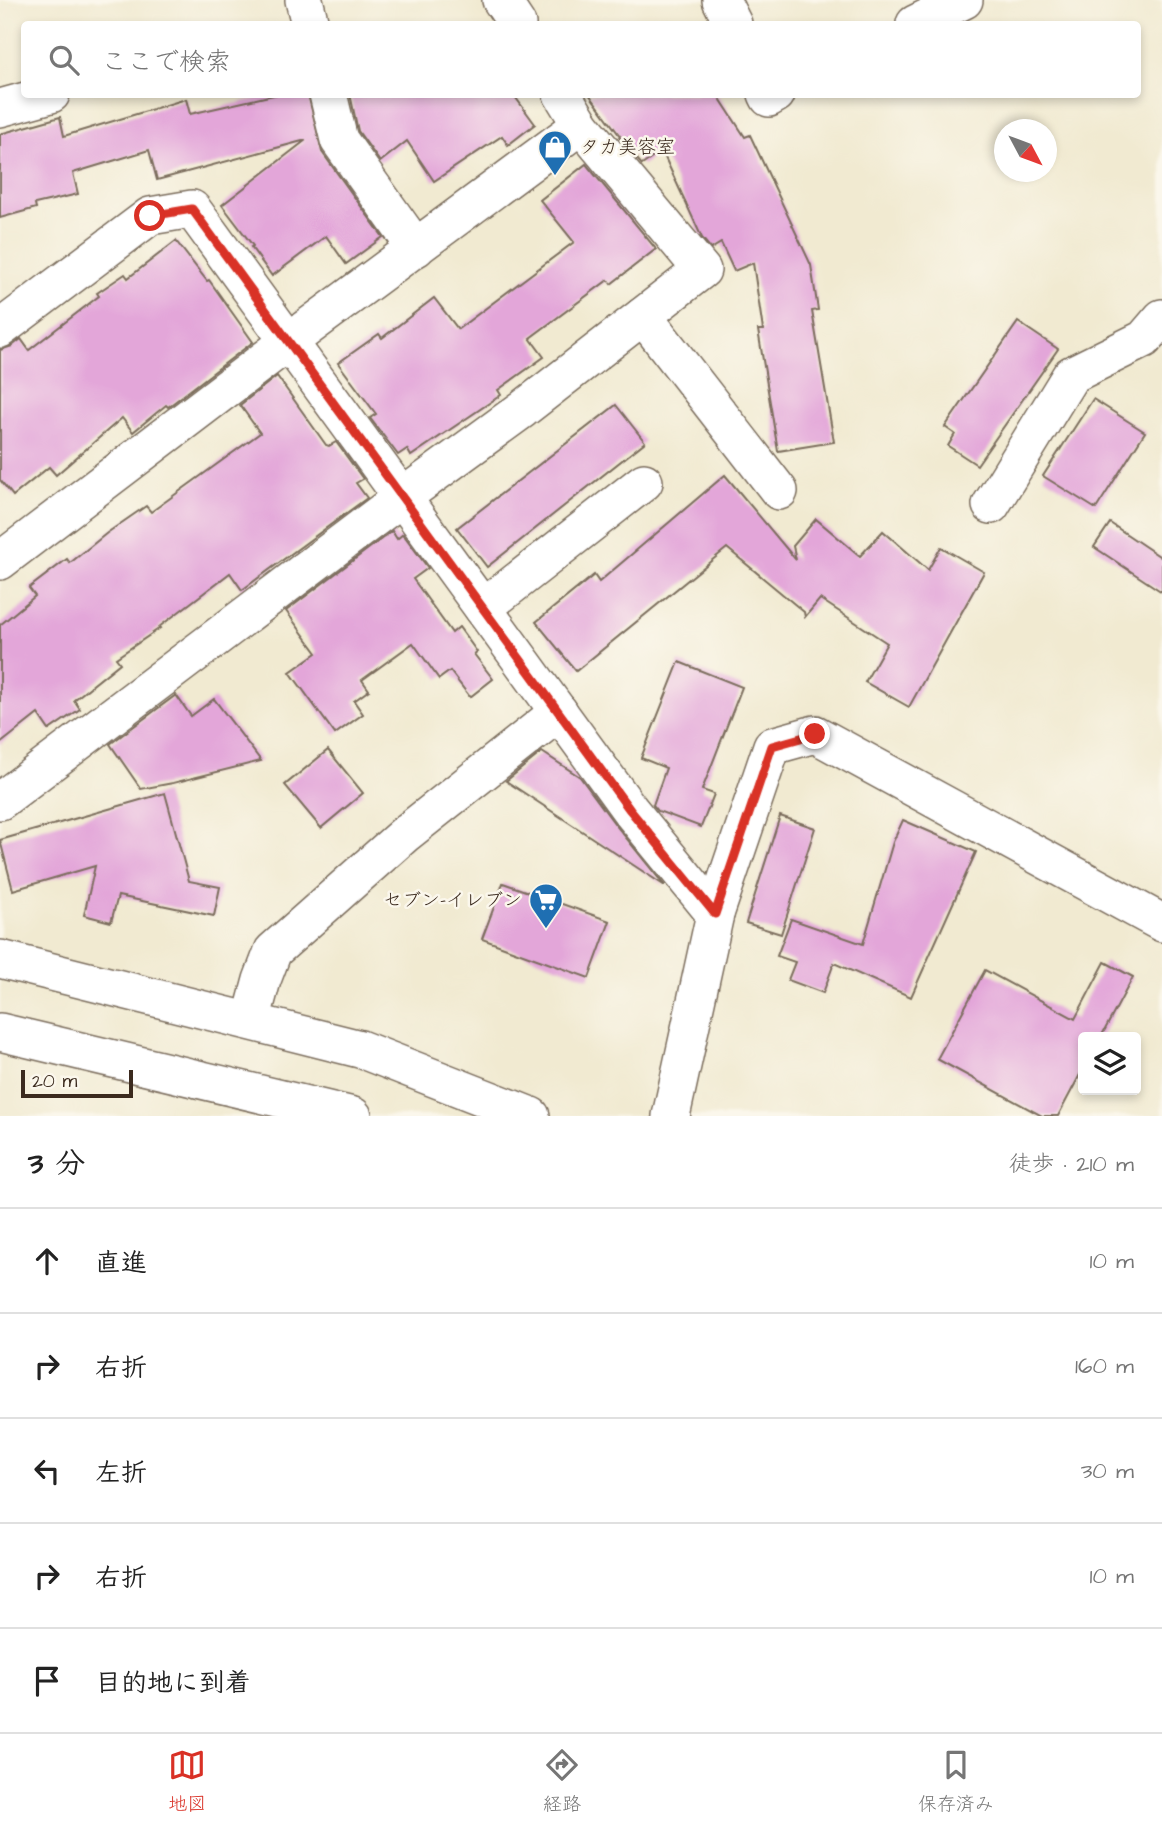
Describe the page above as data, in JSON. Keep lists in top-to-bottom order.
{
  "places": {
    "shop": ["タカ美容室"],
    "supermarket": ["セブン-イレブン"]
  },
  "scale_bar": "20 m",
  "north": "bottom right",
  "page": {
    "search": "ここで検索",
    "scale": "20 m",
    "heading": ["3 分", "徒歩 · 210 m"],
    "list": [
      ["直進", "10 m"],
      ["右折", "160 m"],
      ["左折", "30 m"],
      ["右折", "10 m"],
      "目的地に到着"
    ],
    "nav": ["地図", "経路", "保存済み"]
  }
}
